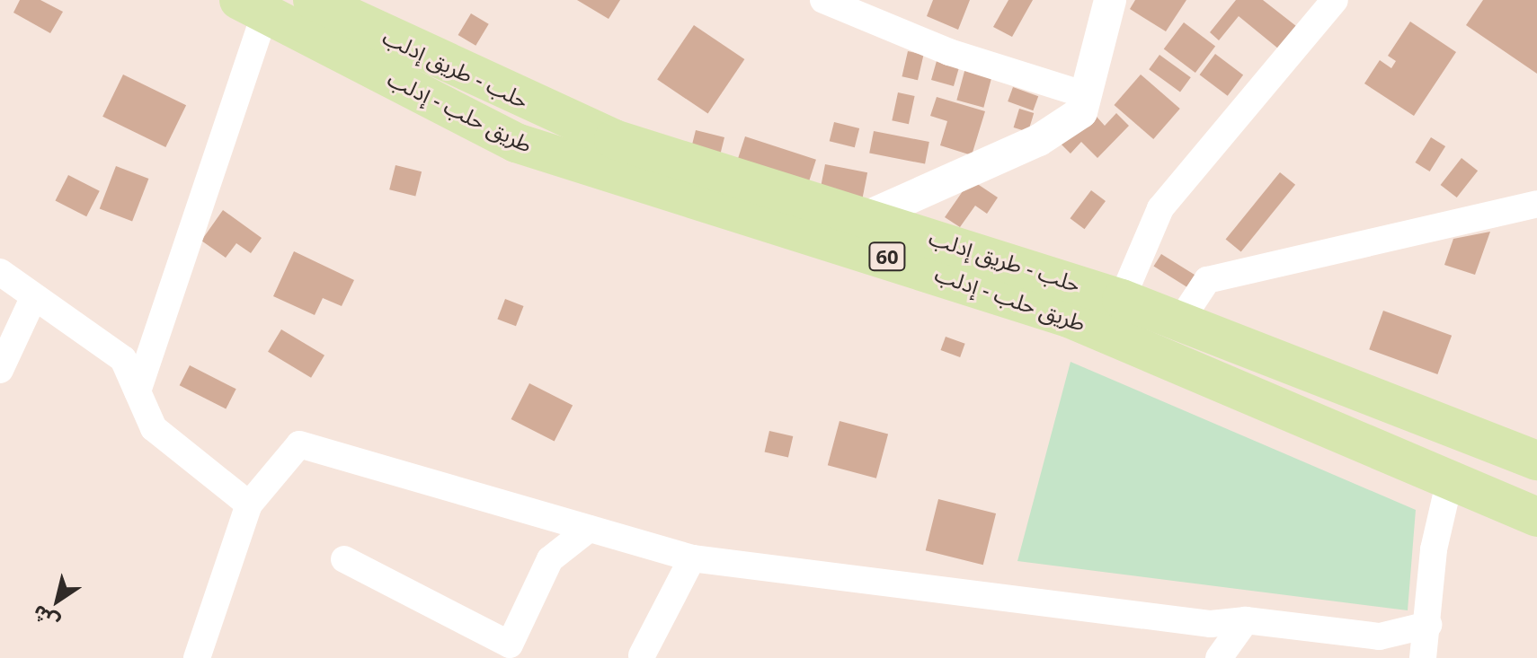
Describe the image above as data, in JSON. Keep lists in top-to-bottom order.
{
  "streets": {
    "highway": ["حلب - طريق إدلب", "طريق حلب - إدلب", "60"]
  },
  "north": "bottom left"
}
